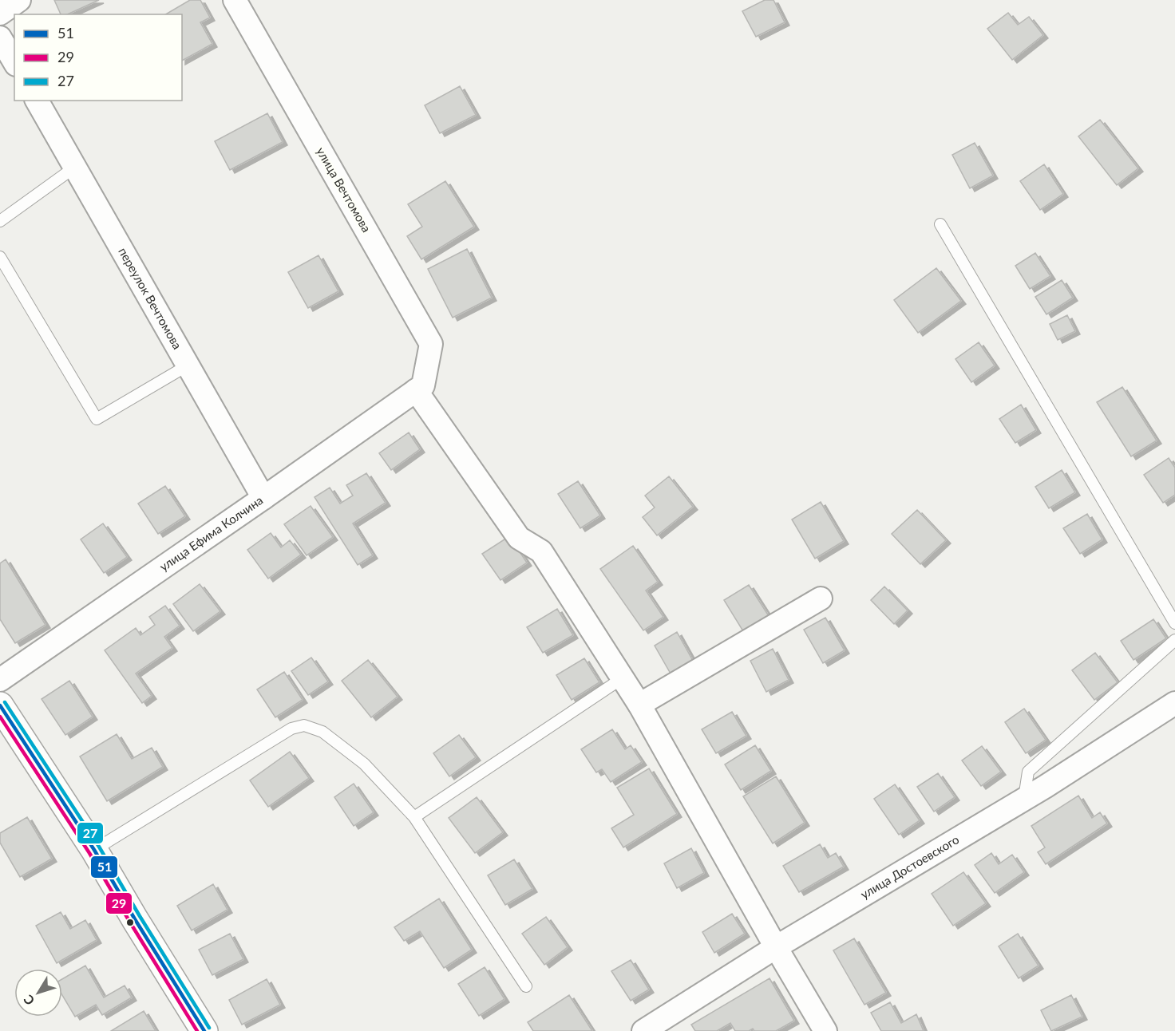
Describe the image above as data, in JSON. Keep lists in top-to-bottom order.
{
  "streets": {
    "street": [
      "улица Вечтомова",
      "переулок Вечтомова",
      "улица Ефима Колчина",
      "улица Достоевского"
    ]
  },
  "crossings": [
    ["улица Вечтомова", "улица Ефима Колчина"],
    ["переулок Вечтомова", "улица Ефима Колчина"]
  ],
  "lines": ["transit line 27", "transit line 51", "transit line 29"],
  "legend": ["51", "29", "27"],
  "north": "bottom left"
}
